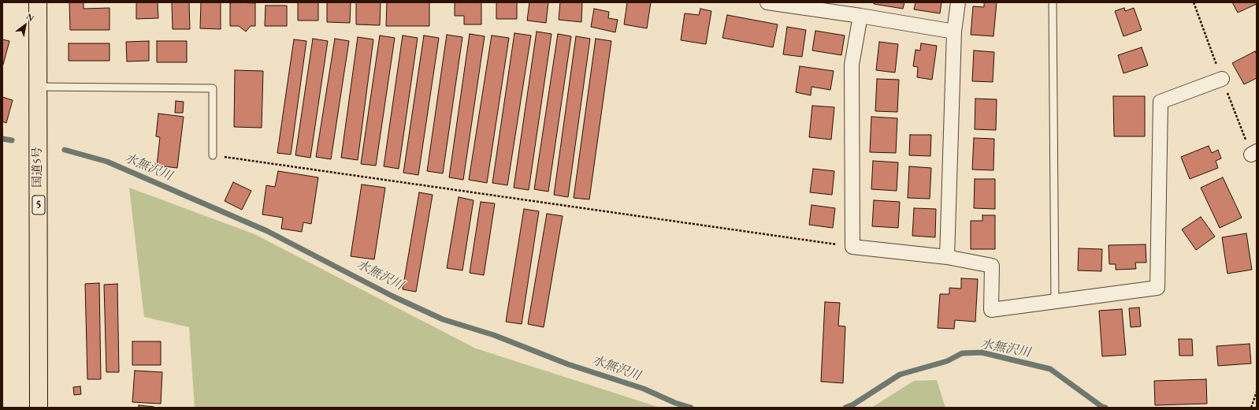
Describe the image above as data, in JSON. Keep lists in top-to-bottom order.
{
  "streets": {
    "highway": ["国道5号", "5"]
  },
  "water": ["水無沢川"],
  "north": "top right"
}
